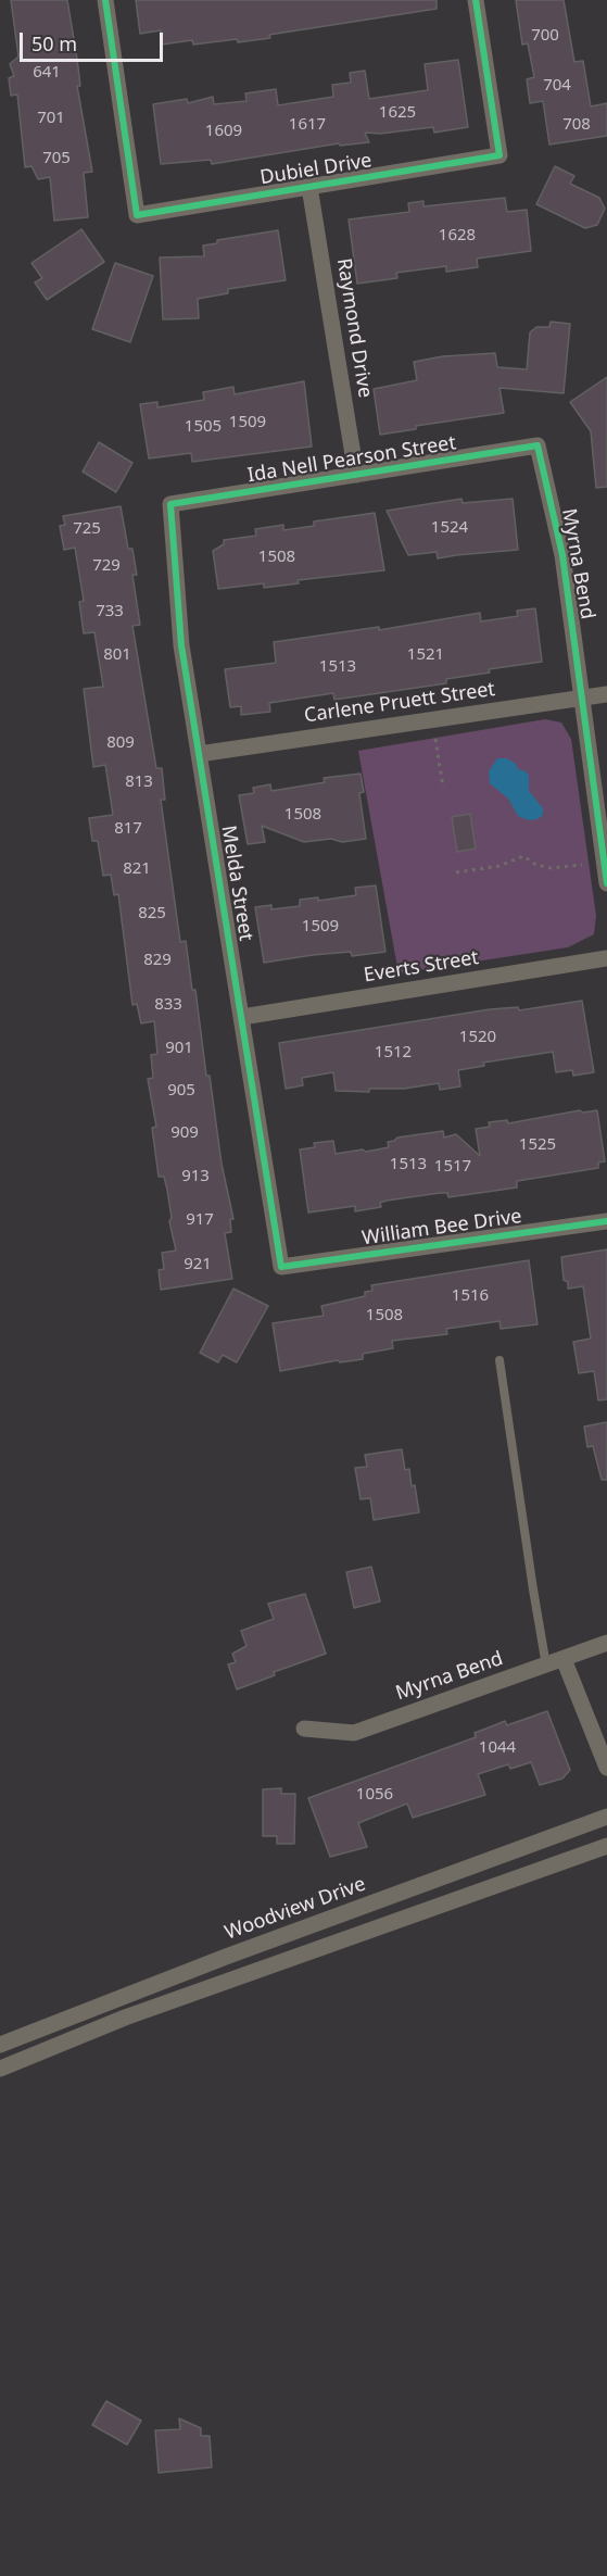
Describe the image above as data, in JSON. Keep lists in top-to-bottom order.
{
  "streets": {
    "street": [
      "Dubiel Drive",
      "Raymond Drive",
      "Ida Nell Pearson Street",
      "Myrna Bend",
      "Carlene Pruett Street",
      "Melda Street",
      "Everts Street",
      "William Bee Drive",
      "Woodview Drive"
    ]
  },
  "crossings": [
    ["Dubiel Drive", "Raymond Drive"],
    ["Raymond Drive", "Ida Nell Pearson Street"],
    ["Ida Nell Pearson Street", "Myrna Bend"],
    ["Ida Nell Pearson Street", "Melda Street"],
    ["Myrna Bend", "Carlene Pruett Street"],
    ["Carlene Pruett Street", "Melda Street"],
    ["Melda Street", "Everts Street"],
    ["Melda Street", "William Bee Drive"]
  ],
  "house_numbers": [
    "700",
    "641",
    "704",
    "1625",
    "701",
    "1617",
    "708",
    "1609",
    "705",
    "1628",
    "1509",
    "1505",
    "1524",
    "725",
    "1508",
    "729",
    "733",
    "801",
    "1521",
    "1513",
    "809",
    "813",
    "1508",
    "817",
    "821",
    "825",
    "1509",
    "829",
    "833",
    "1520",
    "901",
    "1512",
    "905",
    "909",
    "1525",
    "1513",
    "1517",
    "913",
    "917",
    "921",
    "1516",
    "1508",
    "1044",
    "1056"
  ],
  "scale_bar": "50 m"
}
